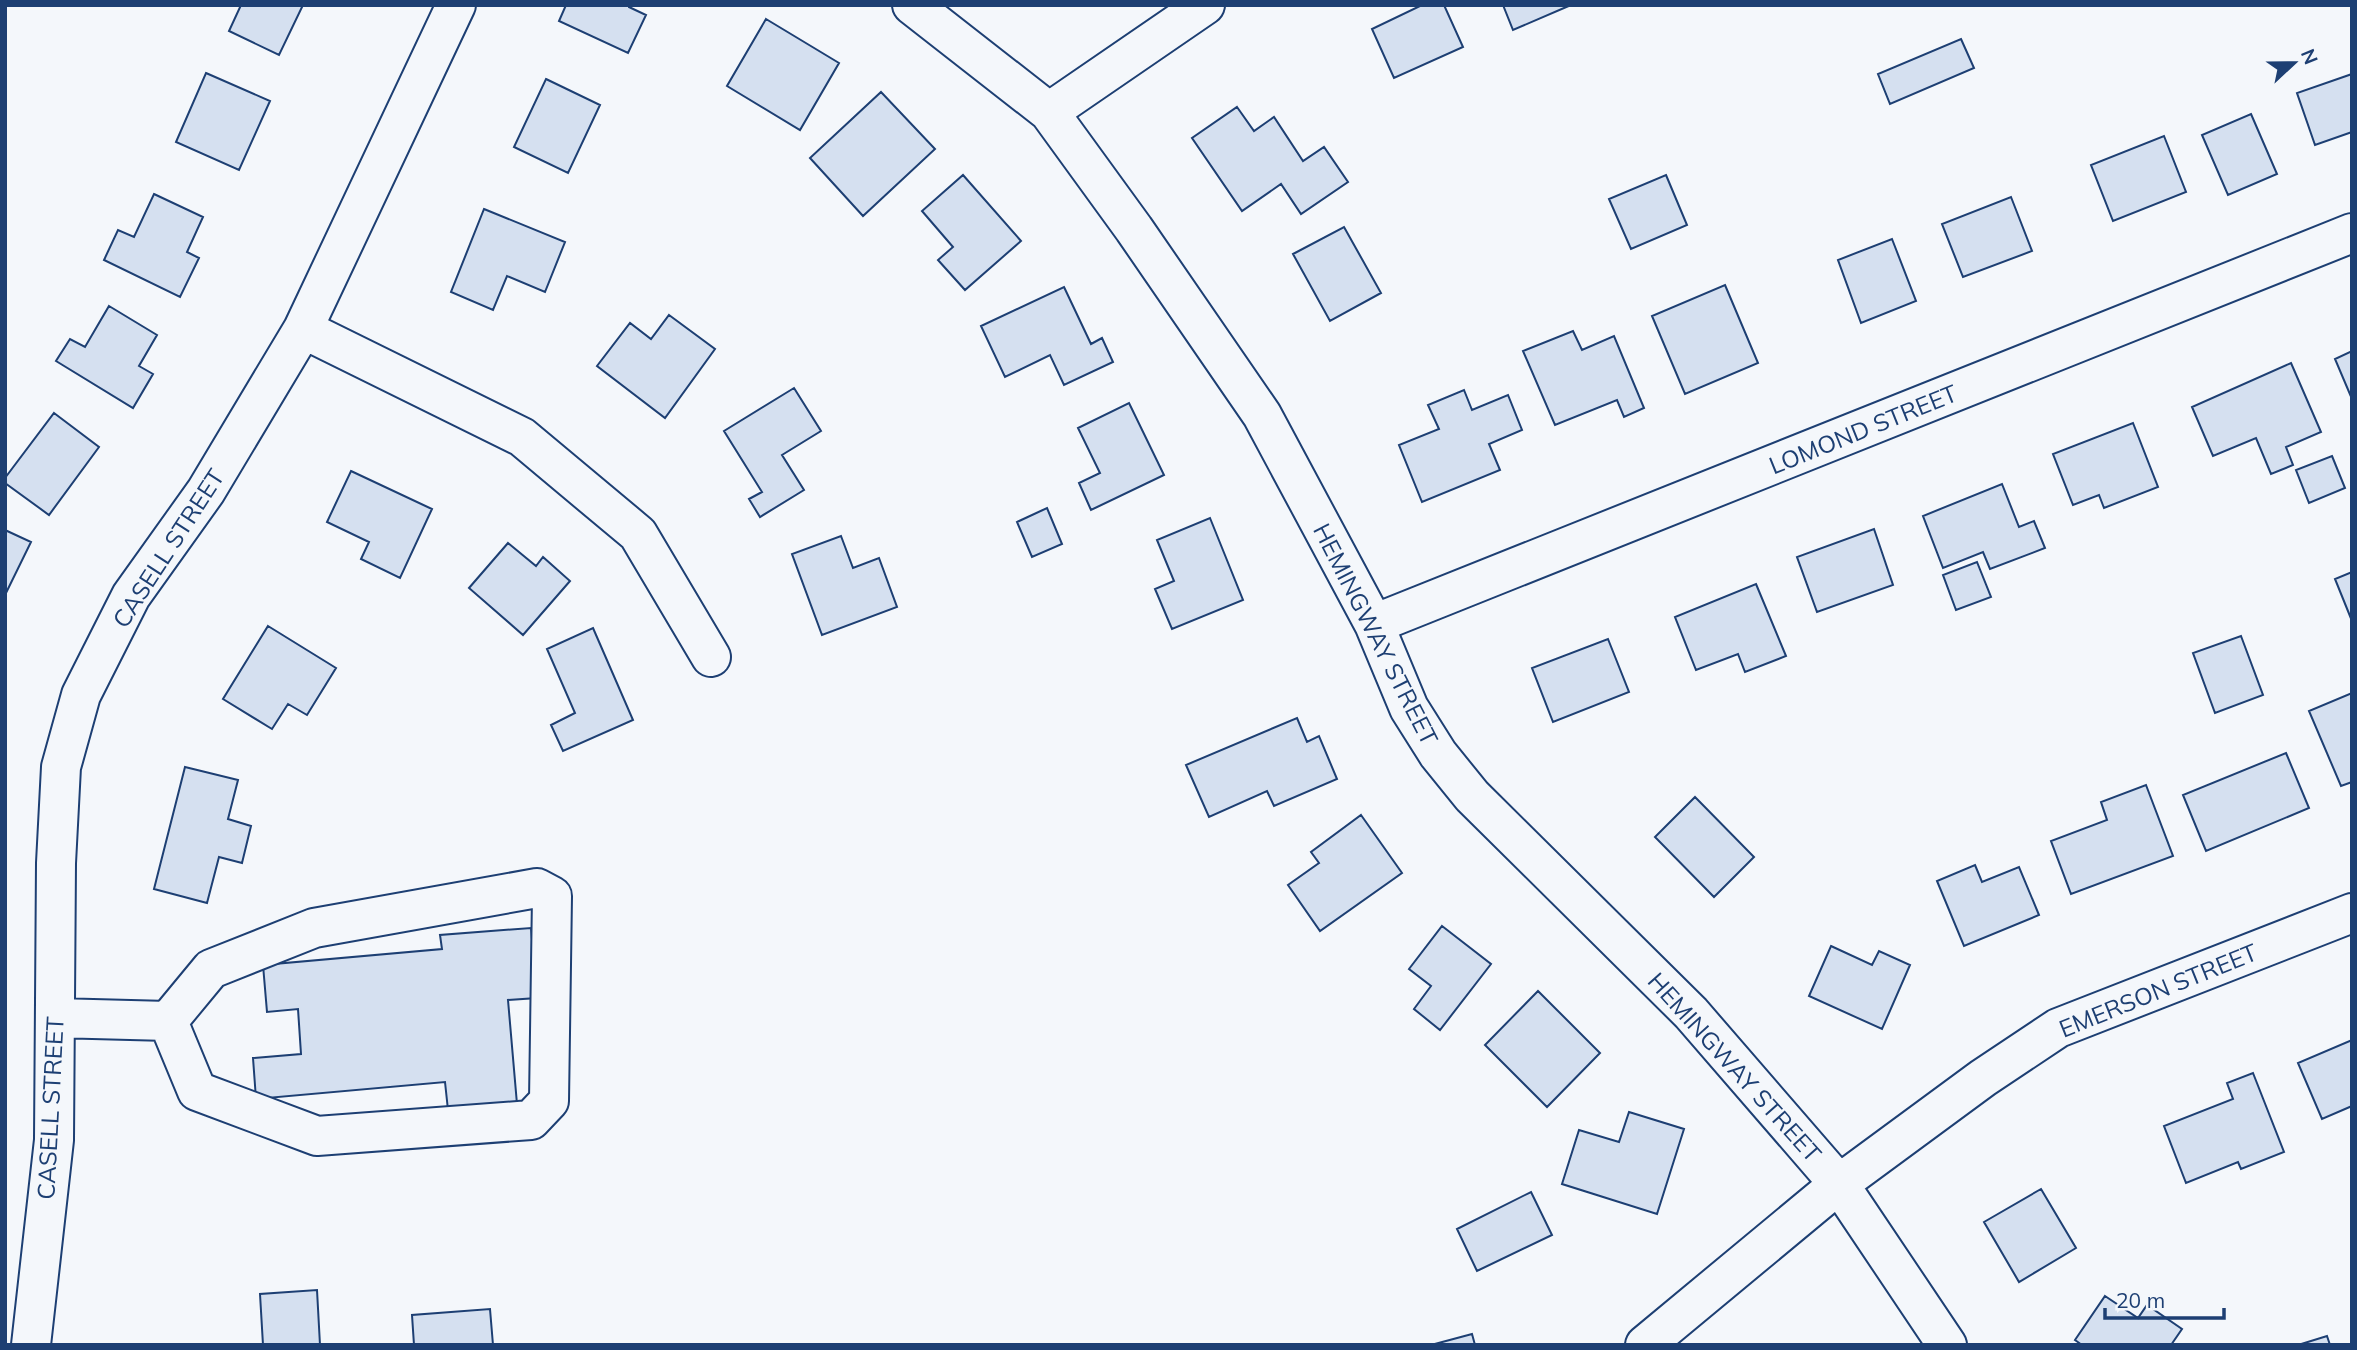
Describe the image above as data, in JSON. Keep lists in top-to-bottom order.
{
  "streets": {
    "street": [
      "LOMOND STREET",
      "CASELL STREET",
      "HEMINGWAY STREET",
      "EMERSON STREET"
    ]
  },
  "crossings": [
    ["LOMOND STREET", "HEMINGWAY STREET"],
    ["HEMINGWAY STREET", "EMERSON STREET"]
  ],
  "scale_bar": "20 m",
  "north": "right"
}
